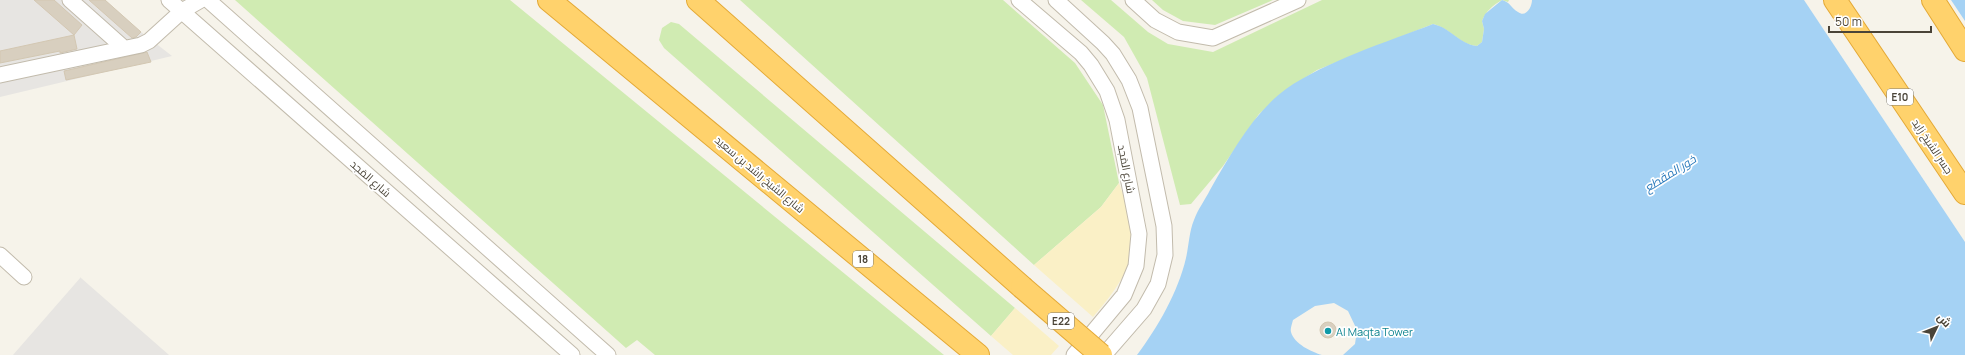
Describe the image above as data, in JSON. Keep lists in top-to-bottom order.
{
  "streets": {
    "highway": [
      "E10",
      "جسر الشيخ زايد",
      "شارع الشيخ راشد بن سعيد",
      "18",
      "E22"
    ],
    "street": ["شارع المَجد"]
  },
  "water": ["خور المقطع"],
  "places": ["Al Maqta Tower"],
  "scale_bar": "50 m",
  "north": "top right"
}
